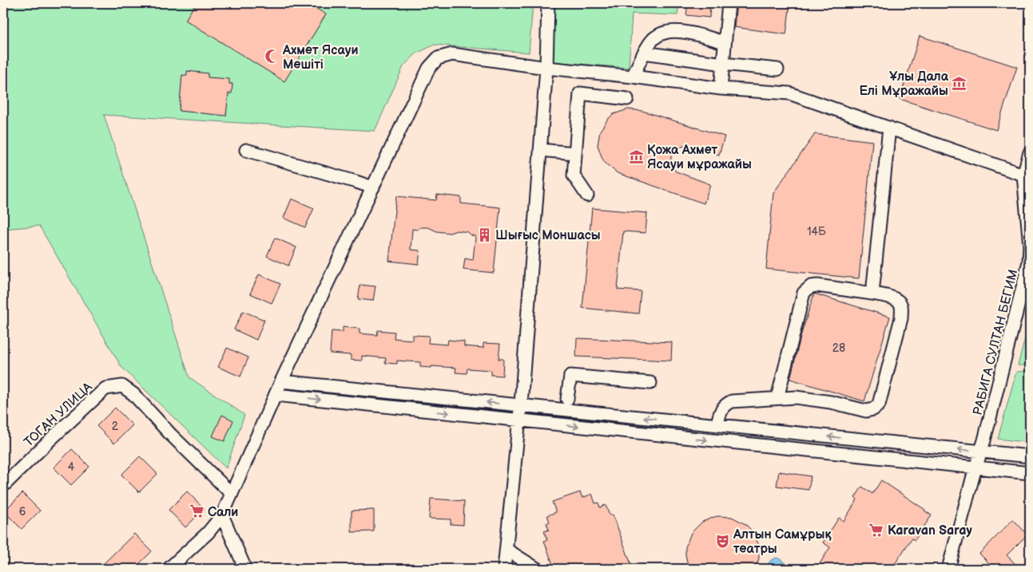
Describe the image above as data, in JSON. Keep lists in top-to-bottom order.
{
  "streets": {
    "street": ["РАБИГА СУЛТАН БЕГИМ", "ТОГАН УЛИЦА"]
  },
  "places": {
    "mosque": ["Ахмет Ясауи Мешіті"],
    "museum": ["Ұлы Дала Елі Мұражайы", "Қожа Ахмет Ясауи мұражайы"],
    "building": ["Шығыс Моншасы"],
    "supermarket": ["Сали", "Karavan Saray"],
    "theatre": ["Алтын Самұрық театры"]
  },
  "house_numbers": [
    "14Б",
    "28",
    "2",
    "4",
    "6"
  ]
}
